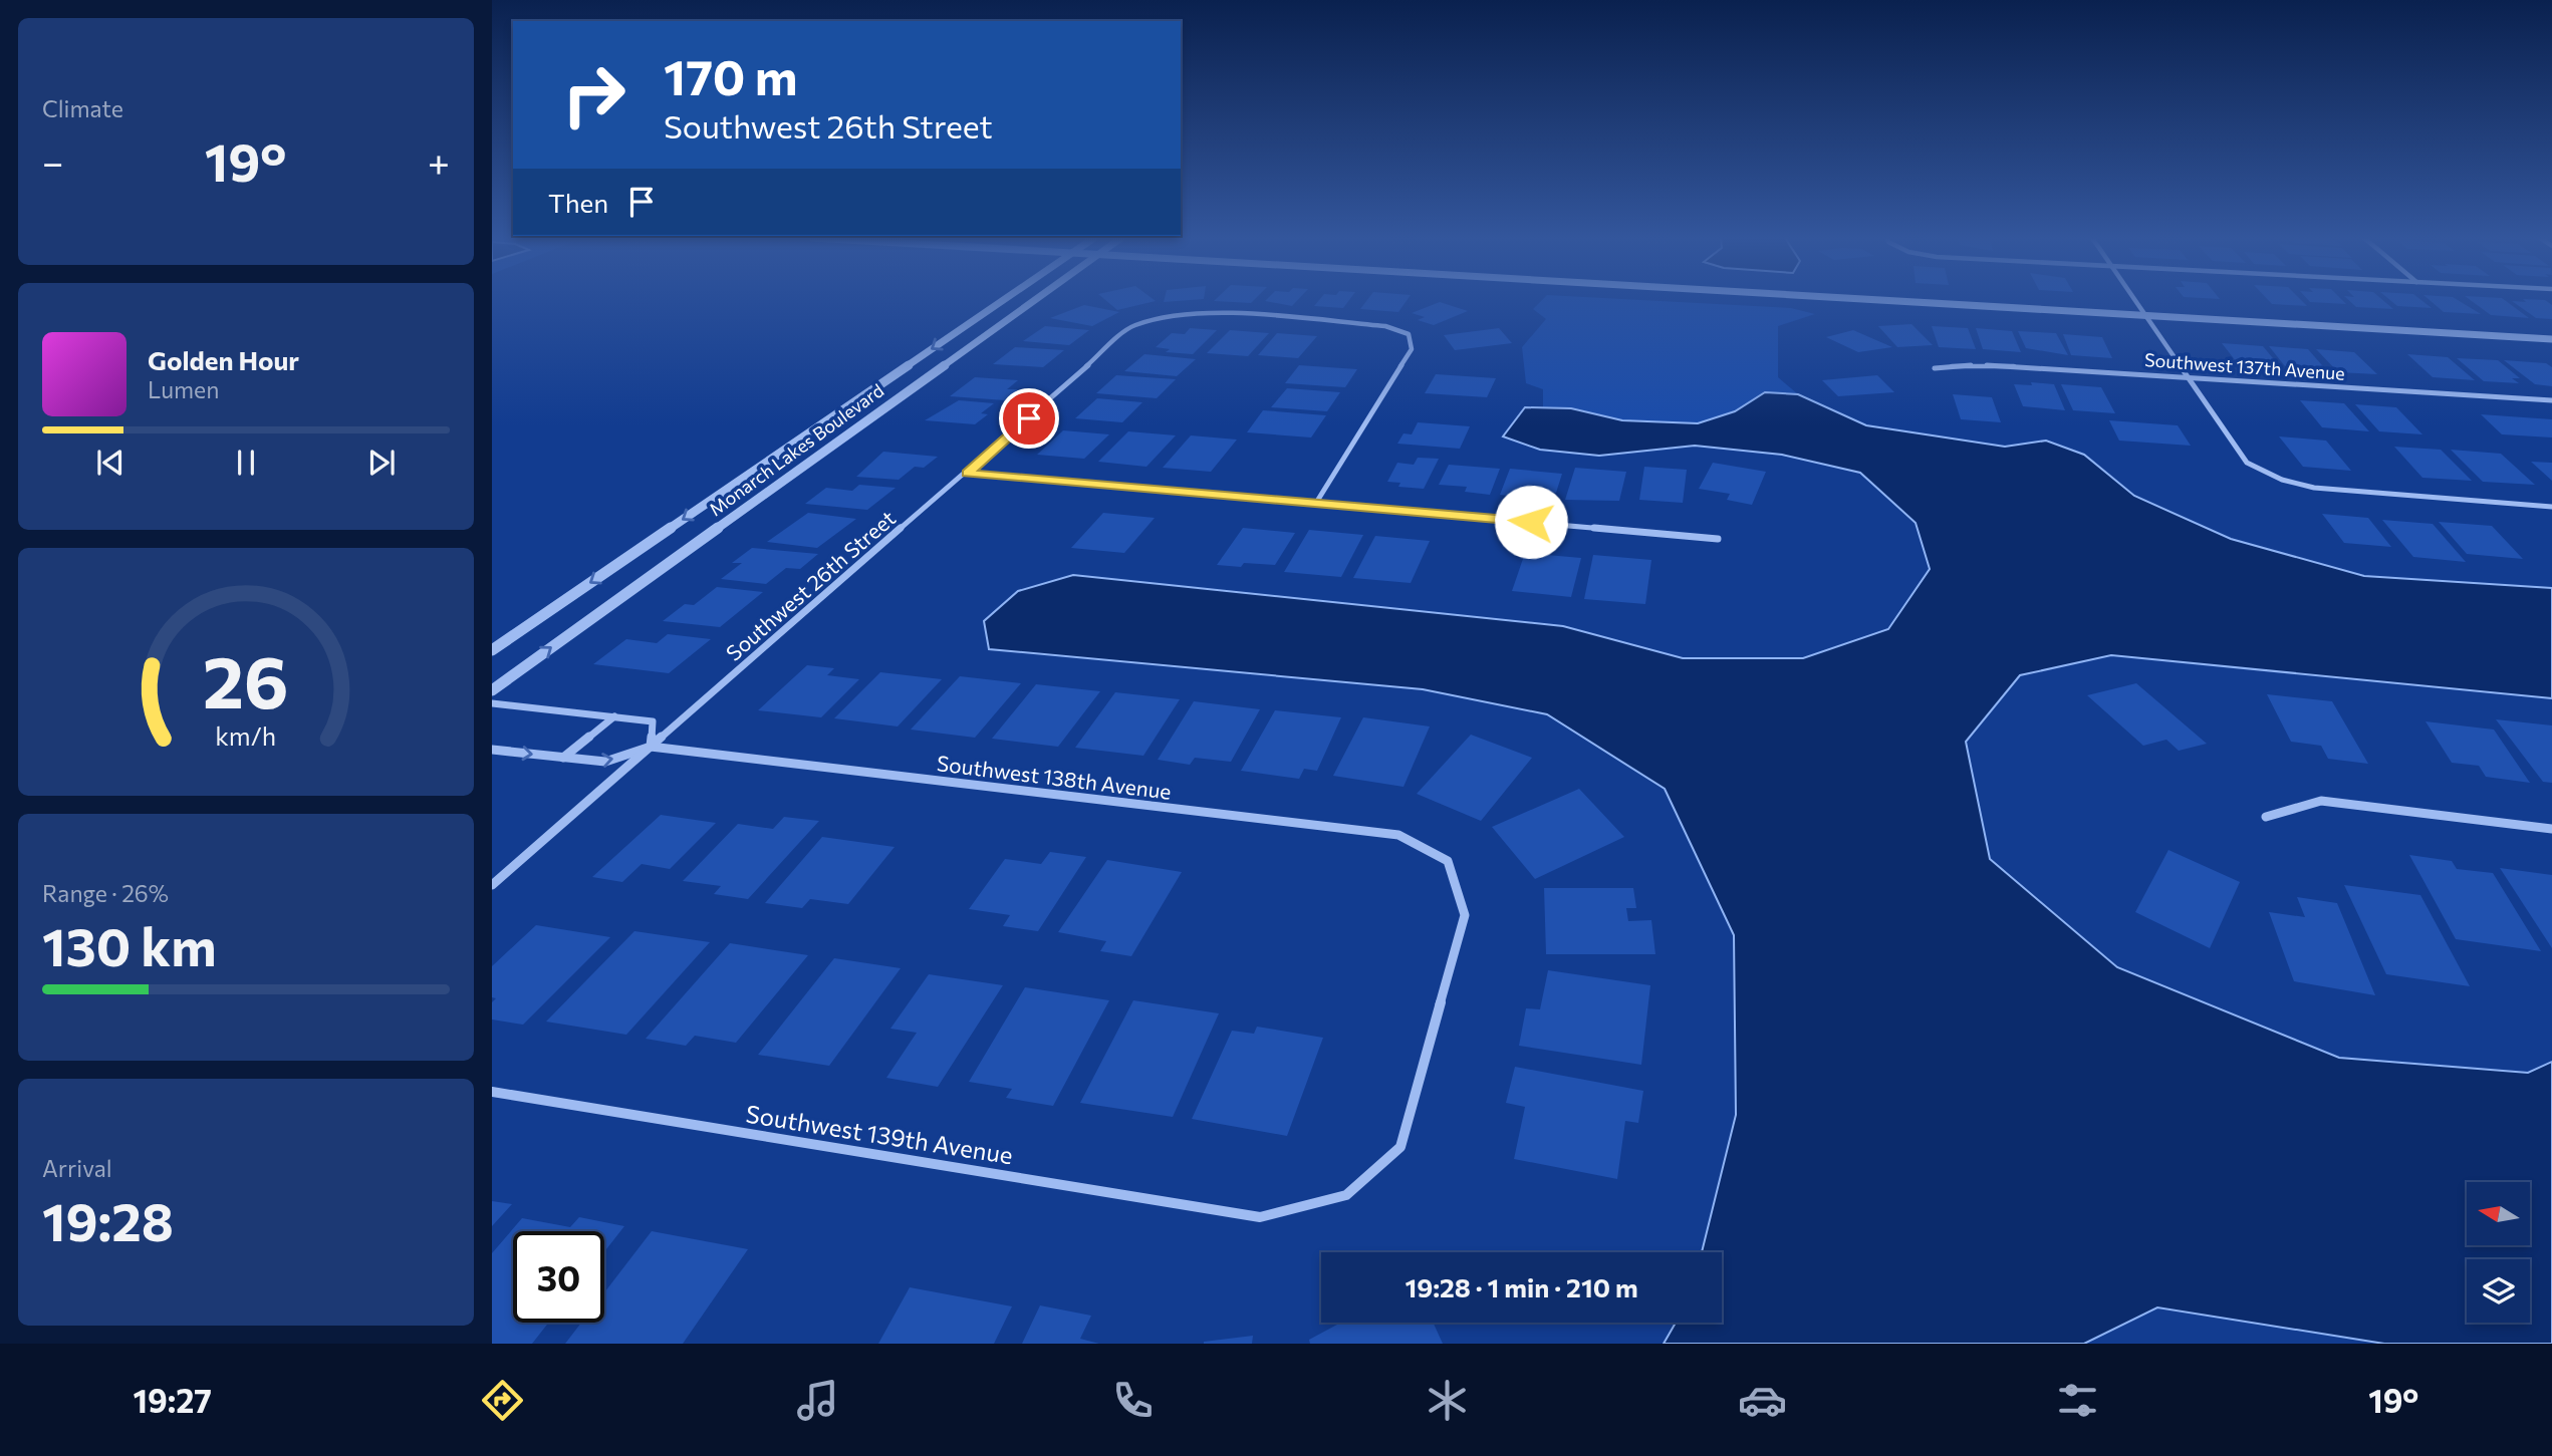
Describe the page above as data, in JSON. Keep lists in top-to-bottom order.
{
  "streets": {
    "street": [
      "Southwest 137th Avenue",
      "Monarch Lakes Boulevard",
      "Southwest 26th Street",
      "Southwest 138th Avenue",
      "Southwest 139th Avenue"
    ]
  },
  "crossings": [
    ["Southwest 26th Street", "Southwest 138th Avenue"],
    ["Southwest 138th Avenue", "Southwest 139th Avenue"]
  ],
  "north": "left",
  "page": {
    "tile": [
      "Climate",
      ["Range · 26%", "130 km"],
      ["Arrival", "19:28"]
    ],
    "turn": ["170 m", "Southwest 26th Street"],
    "heat": ["−", "19°", "+"],
    "then": "Then",
    "song": ["Golden Hour", "Lumen"],
    "limit": "30",
    "trip": "19:28 · 1 min · 210 m",
    "tabs": ["19:27", "19°"],
    "gauge": ["26", "km/h"]
  }
}
